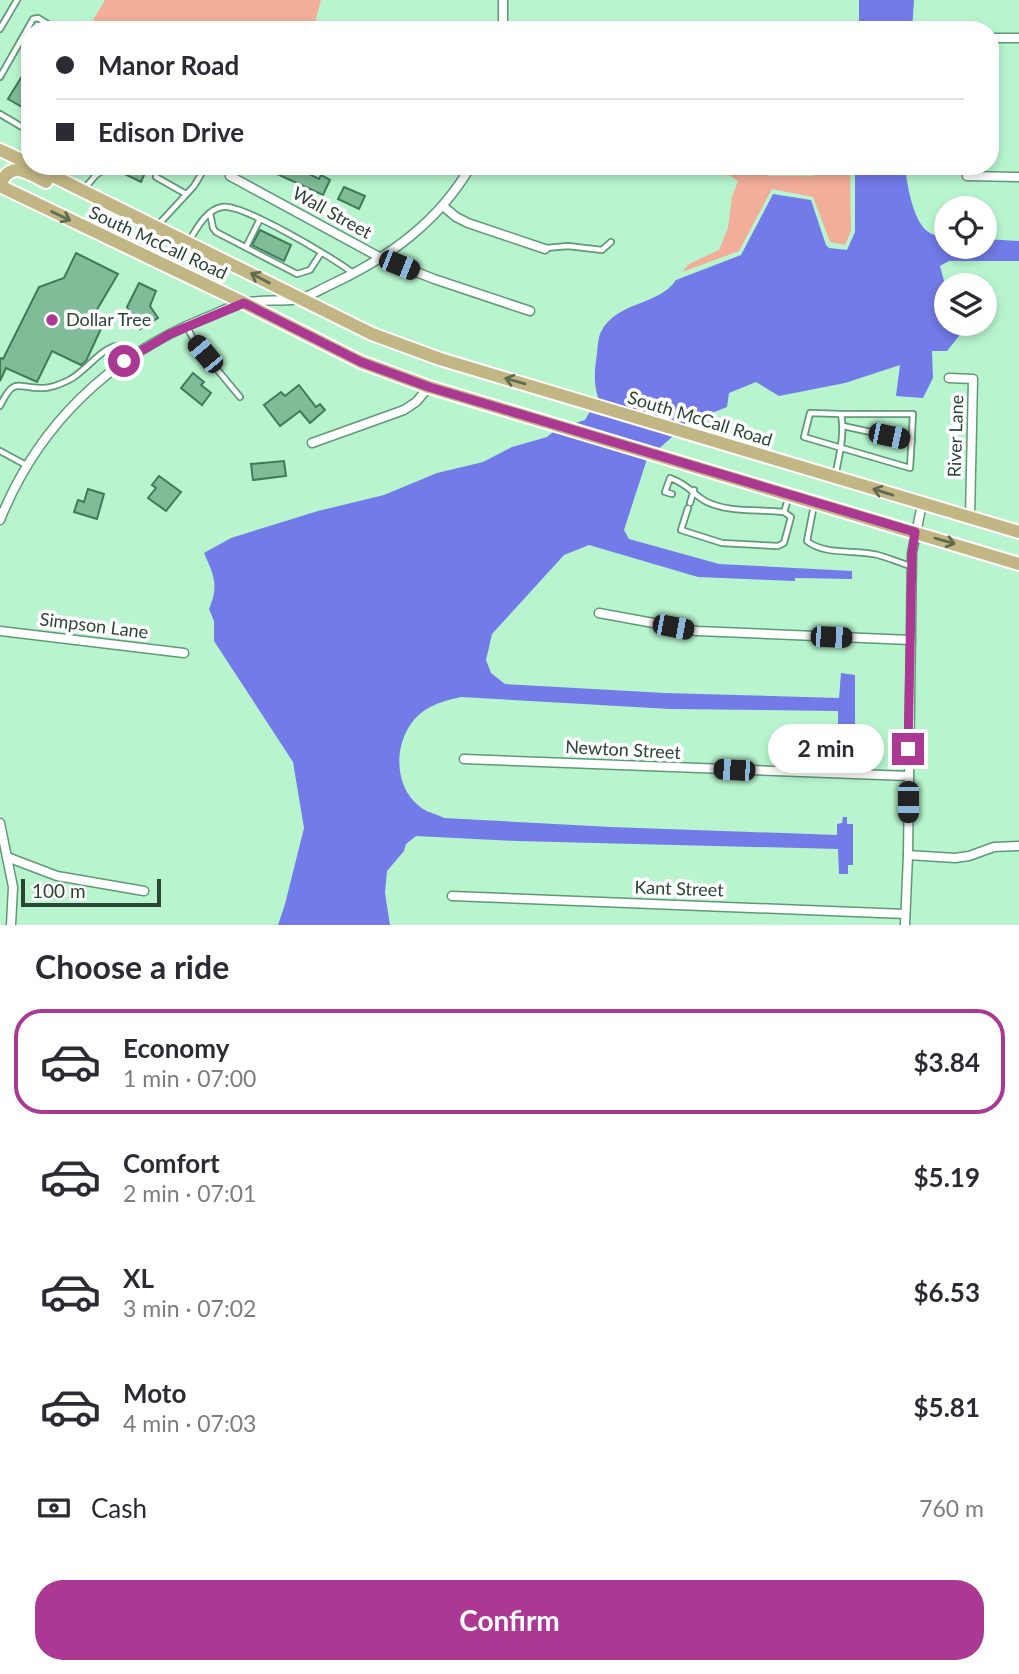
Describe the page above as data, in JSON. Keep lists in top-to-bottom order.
{
  "streets": {
    "main road": ["South McCall Road"],
    "street": [
      "Wall Street",
      "River Lane",
      "Simpson Lane",
      "Newton Street",
      "Kant Street"
    ]
  },
  "crossings": [
    ["South McCall Road", "River Lane"]
  ],
  "places": ["Dollar Tree"],
  "scale_bar": "100 m",
  "page": {
    "banner": ["Manor Road", "Edison Drive"],
    "bubble": "2 min",
    "scale": "100 m",
    "heading": "Choose a ride",
    "list": [
      {
        "name": "Economy",
        "note": "1 min · 07:00",
        "value": "$3.84"
      },
      {
        "name": "Comfort",
        "note": "2 min · 07:01",
        "value": "$5.19"
      },
      {
        "name": "XL",
        "note": "3 min · 07:02",
        "value": "$6.53"
      },
      {
        "name": "Moto",
        "note": "4 min · 07:03",
        "value": "$5.81"
      }
    ],
    "pay": ["Cash", "760 m"],
    "buttons": "Confirm"
  }
}
